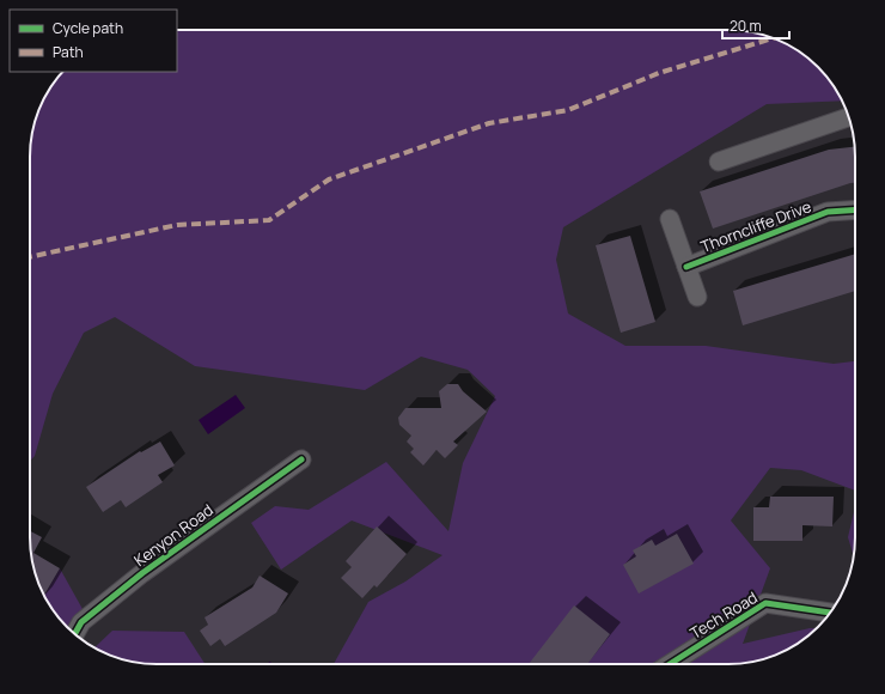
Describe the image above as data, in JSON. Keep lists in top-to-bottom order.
{
  "streets": {
    "street": ["Thorncliffe Drive", "Kenyon Road", "Tech Road"]
  },
  "legend": ["Cycle path", "Path"],
  "scale_bar": "20 m"
}
